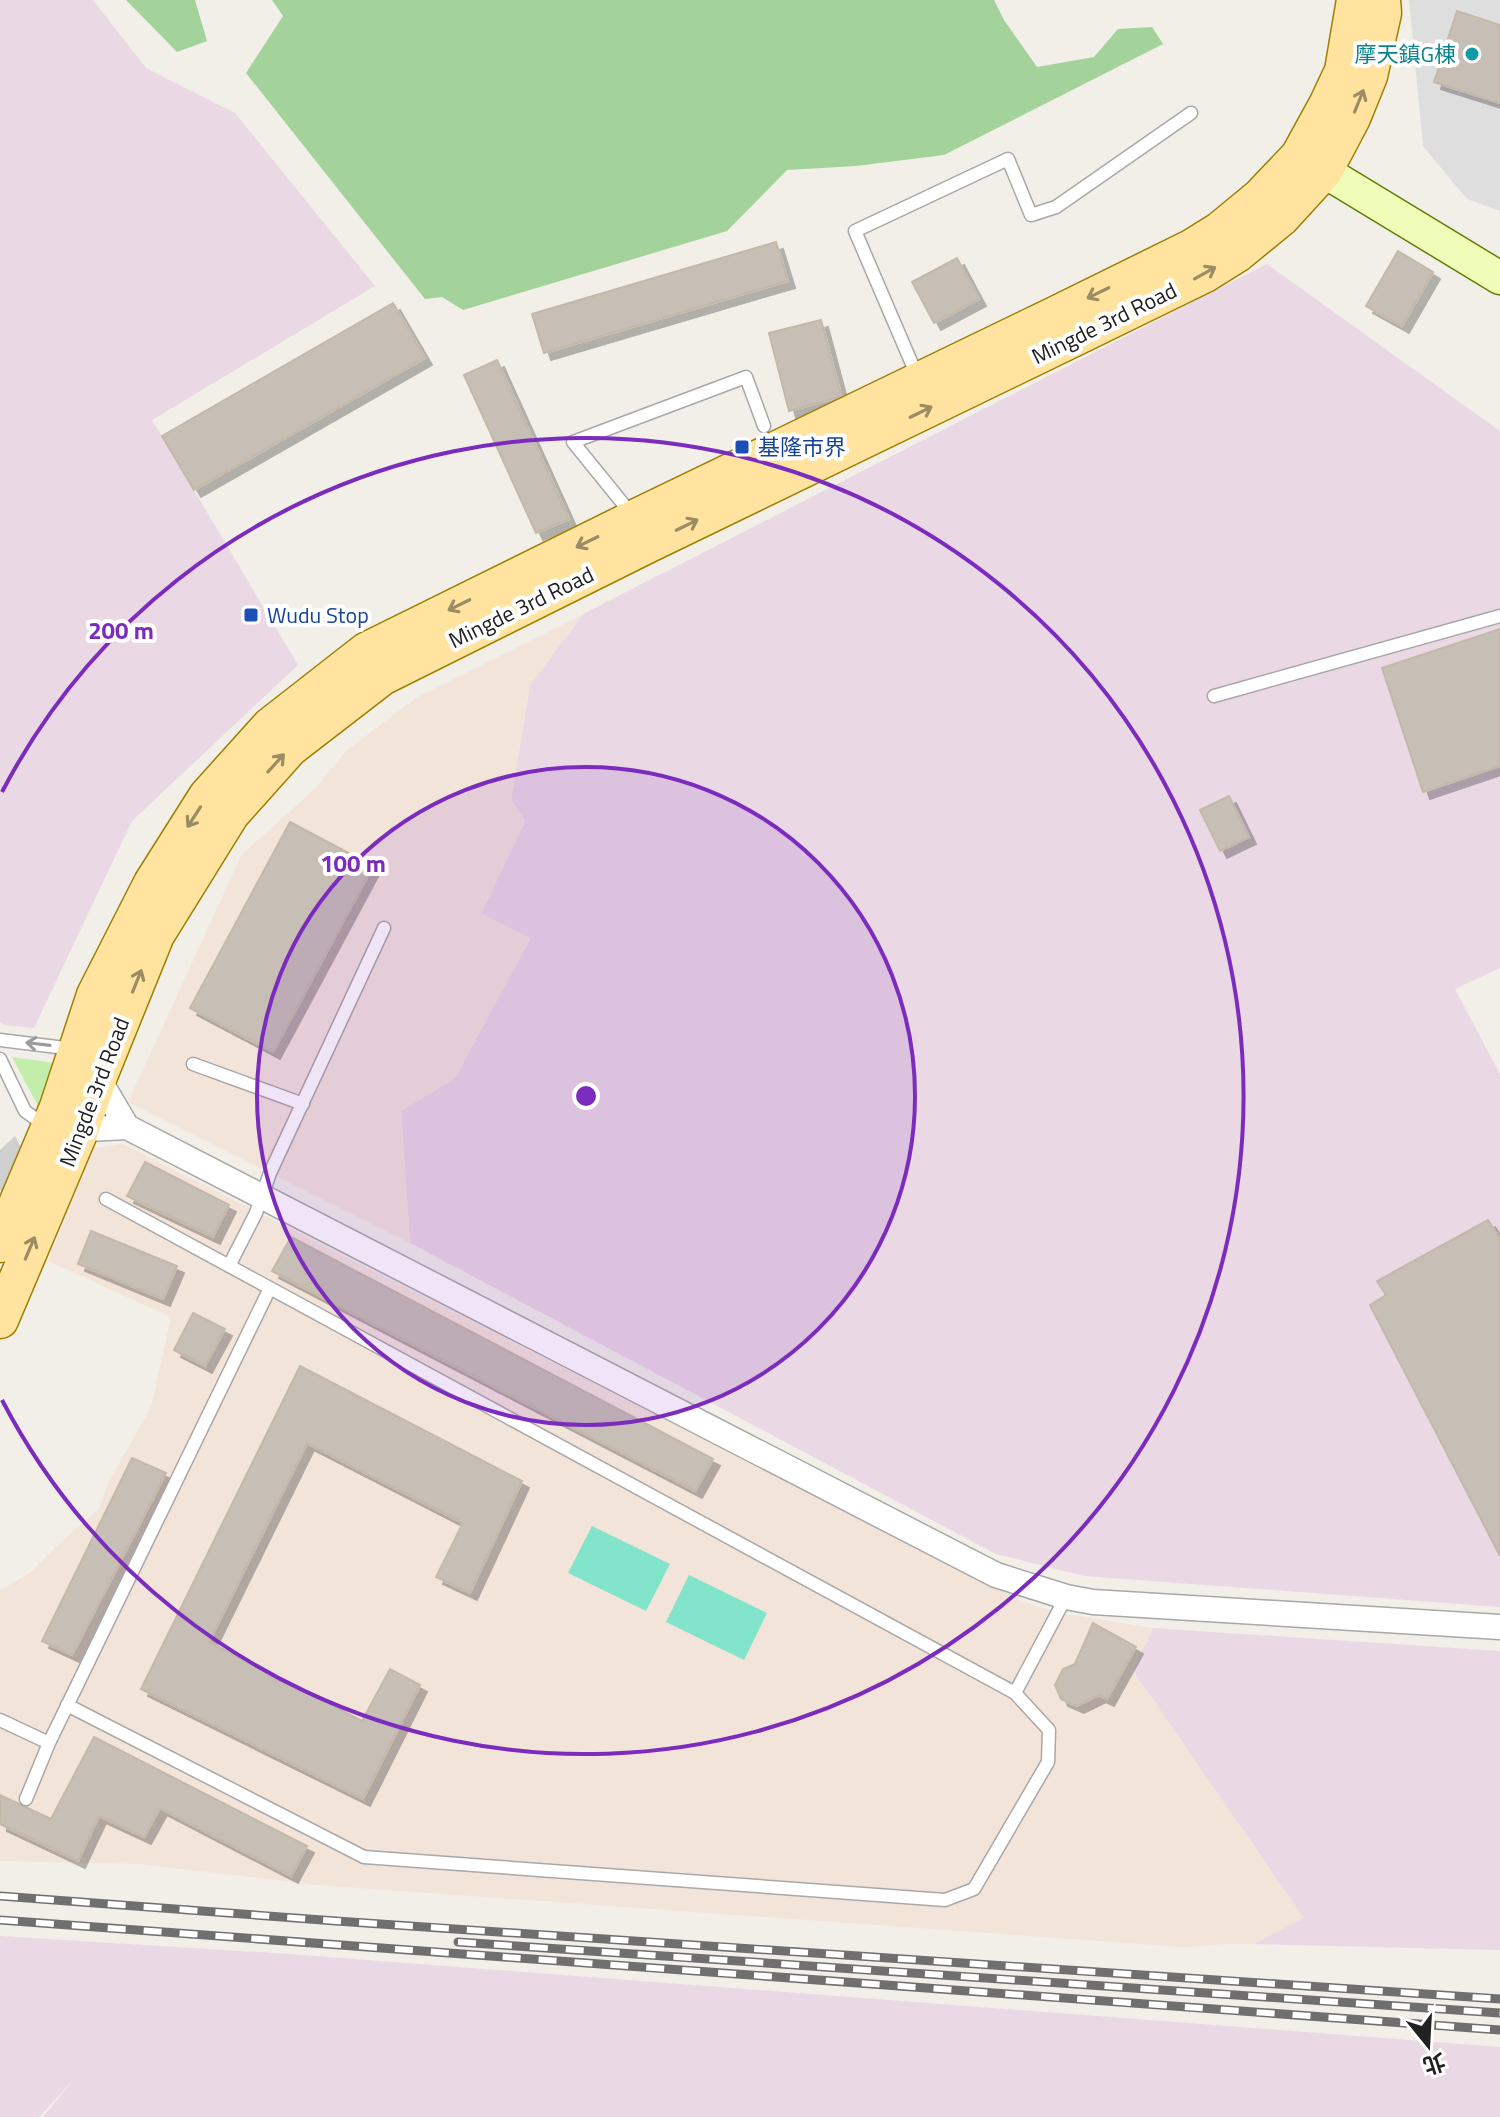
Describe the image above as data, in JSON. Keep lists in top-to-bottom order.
{
  "streets": {
    "main road": ["Mingde 3rd Road"]
  },
  "places": {
    "other": ["摩天鎮G棟"],
    "transit": ["基隆市界", "Wudu Stop"]
  },
  "north": "bottom",
  "rings": ["200 m", "100 m"]
}
